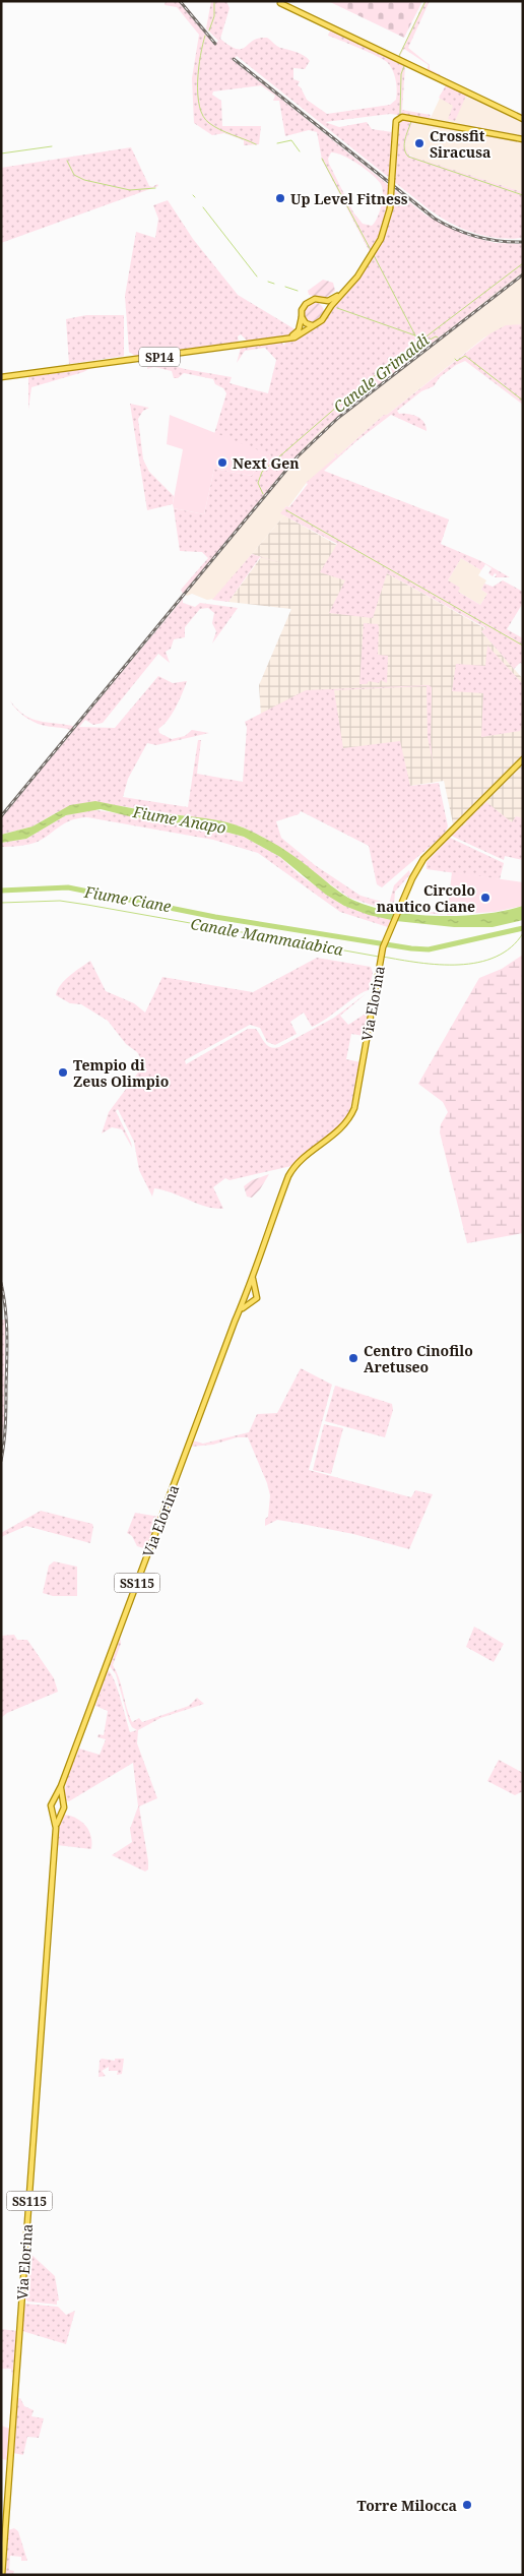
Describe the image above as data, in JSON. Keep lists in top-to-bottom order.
{
  "streets": {
    "main road": ["SP14", "Via Elorina", "SS115"]
  },
  "water": [
    "Canale Grimaldi",
    "Fiume Anapo",
    "Fiume Ciane",
    "Canale Mammaiabica"
  ],
  "places": [
    "Crossfit Siracusa",
    "Up Level Fitness",
    "Next Gen",
    "Circolo nautico Ciane",
    "Tempio di Zeus Olimpio",
    "Centro Cinofilo Aretuseo",
    "Torre Milocca"
  ]
}
